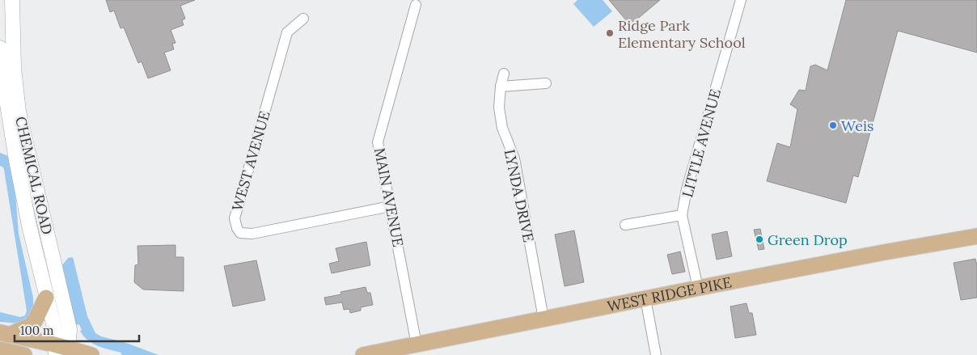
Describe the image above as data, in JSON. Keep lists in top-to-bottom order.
{
  "streets": {
    "main road": ["CHEMICAL ROAD", "WEST RIDGE PIKE"],
    "street": [
      "LITTLE AVENUE",
      "WEST AVENUE",
      "LYNDA DRIVE",
      "MAIN AVENUE"
    ]
  },
  "crossings": [
    ["LITTLE AVENUE", "WEST RIDGE PIKE"],
    ["WEST AVENUE", "MAIN AVENUE"],
    ["LYNDA DRIVE", "WEST RIDGE PIKE"],
    ["MAIN AVENUE", "WEST RIDGE PIKE"]
  ],
  "places": ["Ridge Park Elementary School", "Weis", "Green Drop"],
  "scale_bar": "100 m"
}
